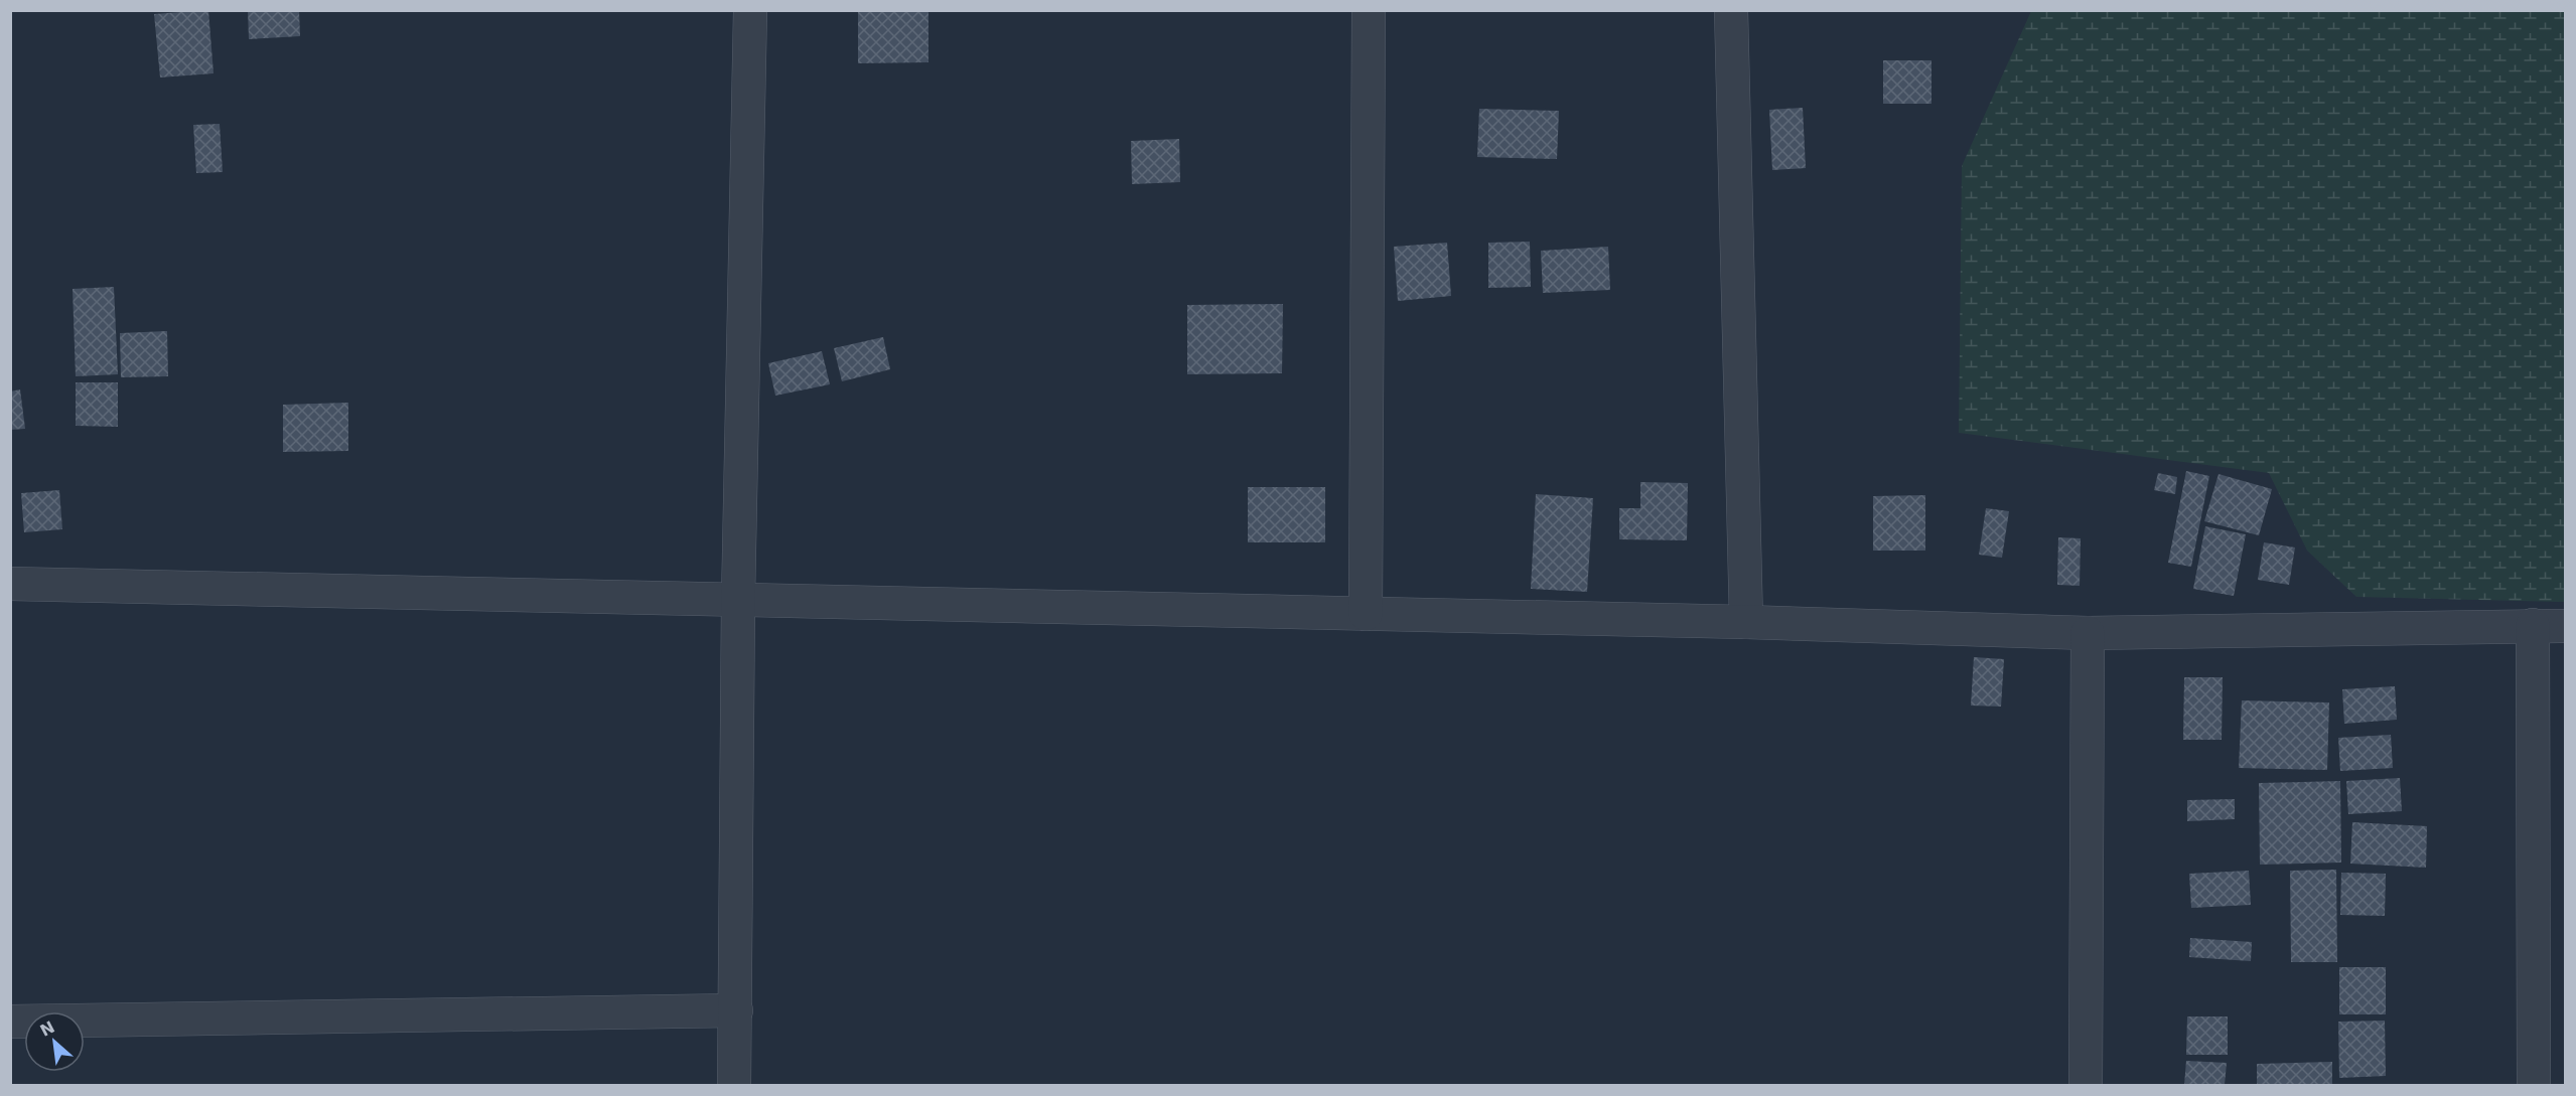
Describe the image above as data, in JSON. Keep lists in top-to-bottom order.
{
  "north": "top left"
}
